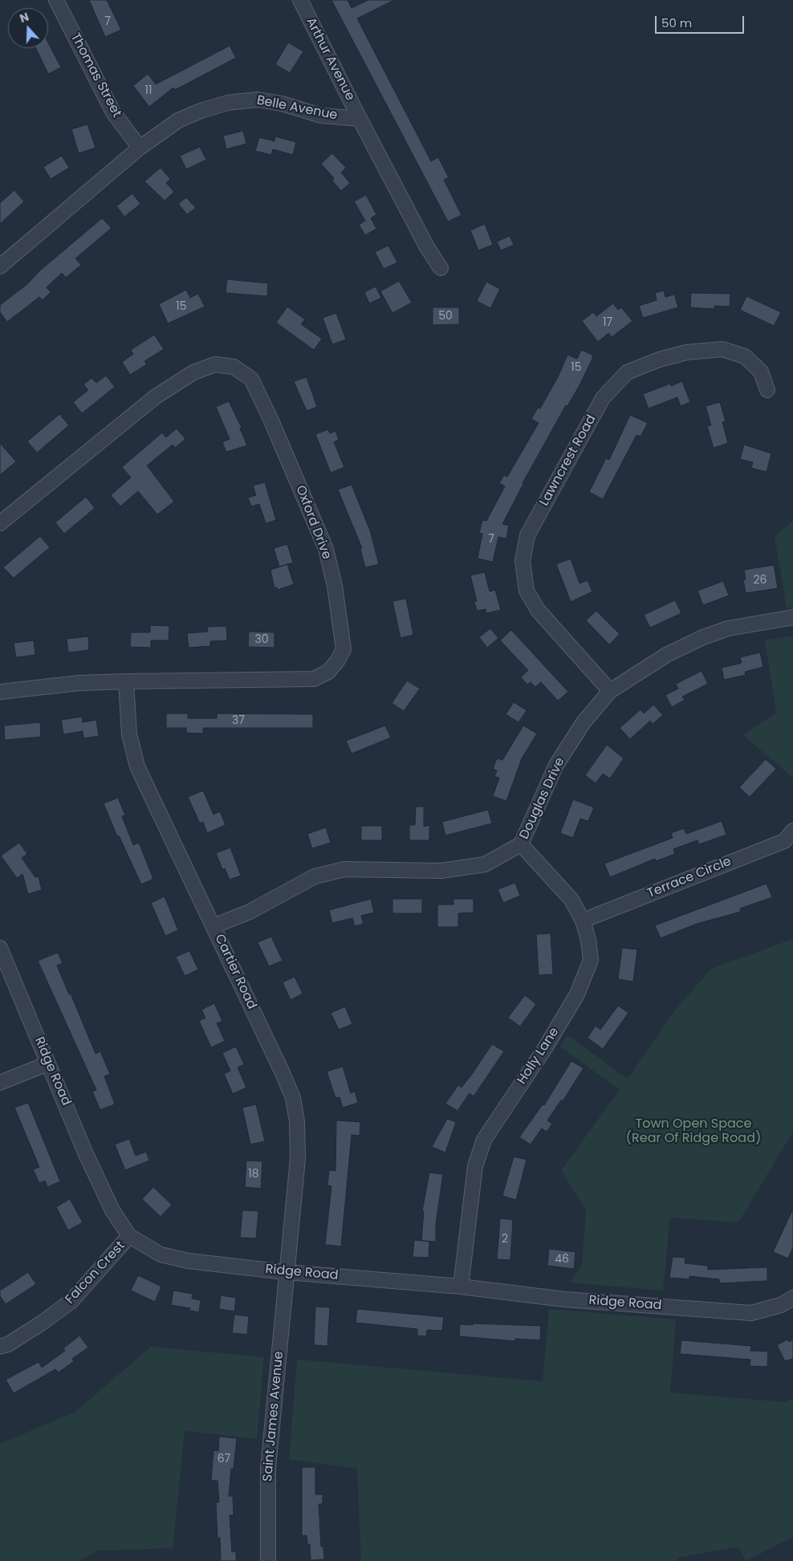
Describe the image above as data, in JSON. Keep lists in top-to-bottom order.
{
  "streets": {
    "street": [
      "Arthur Avenue",
      "Thomas Street",
      "Belle Avenue",
      "Lawncrest Road",
      "Oxford Drive",
      "Douglas Drive",
      "Terrace Circle",
      "Cartier Road",
      "Holly Lane",
      "Ridge Road",
      "Falcon Crest",
      "Saint James Avenue"
    ]
  },
  "crossings": [
    ["Arthur Avenue", "Belle Avenue"],
    ["Thomas Street", "Belle Avenue"],
    ["Lawncrest Road", "Douglas Drive"],
    ["Oxford Drive", "Cartier Road"],
    ["Douglas Drive", "Cartier Road"],
    ["Douglas Drive", "Holly Lane"],
    ["Terrace Circle", "Holly Lane"],
    ["Cartier Road", "Ridge Road"],
    ["Cartier Road", "Saint James Avenue"],
    ["Holly Lane", "Ridge Road"],
    ["Ridge Road", "Falcon Crest"],
    ["Ridge Road", "Saint James Avenue"]
  ],
  "parks": ["Town Open Space (Rear Of Ridge Road)"],
  "house_numbers": [
    "7",
    "11",
    "15",
    "50",
    "17",
    "15",
    "7",
    "26",
    "30",
    "37",
    "18",
    "2",
    "46",
    "67"
  ],
  "scale_bar": "50 m",
  "north": "top"
}
